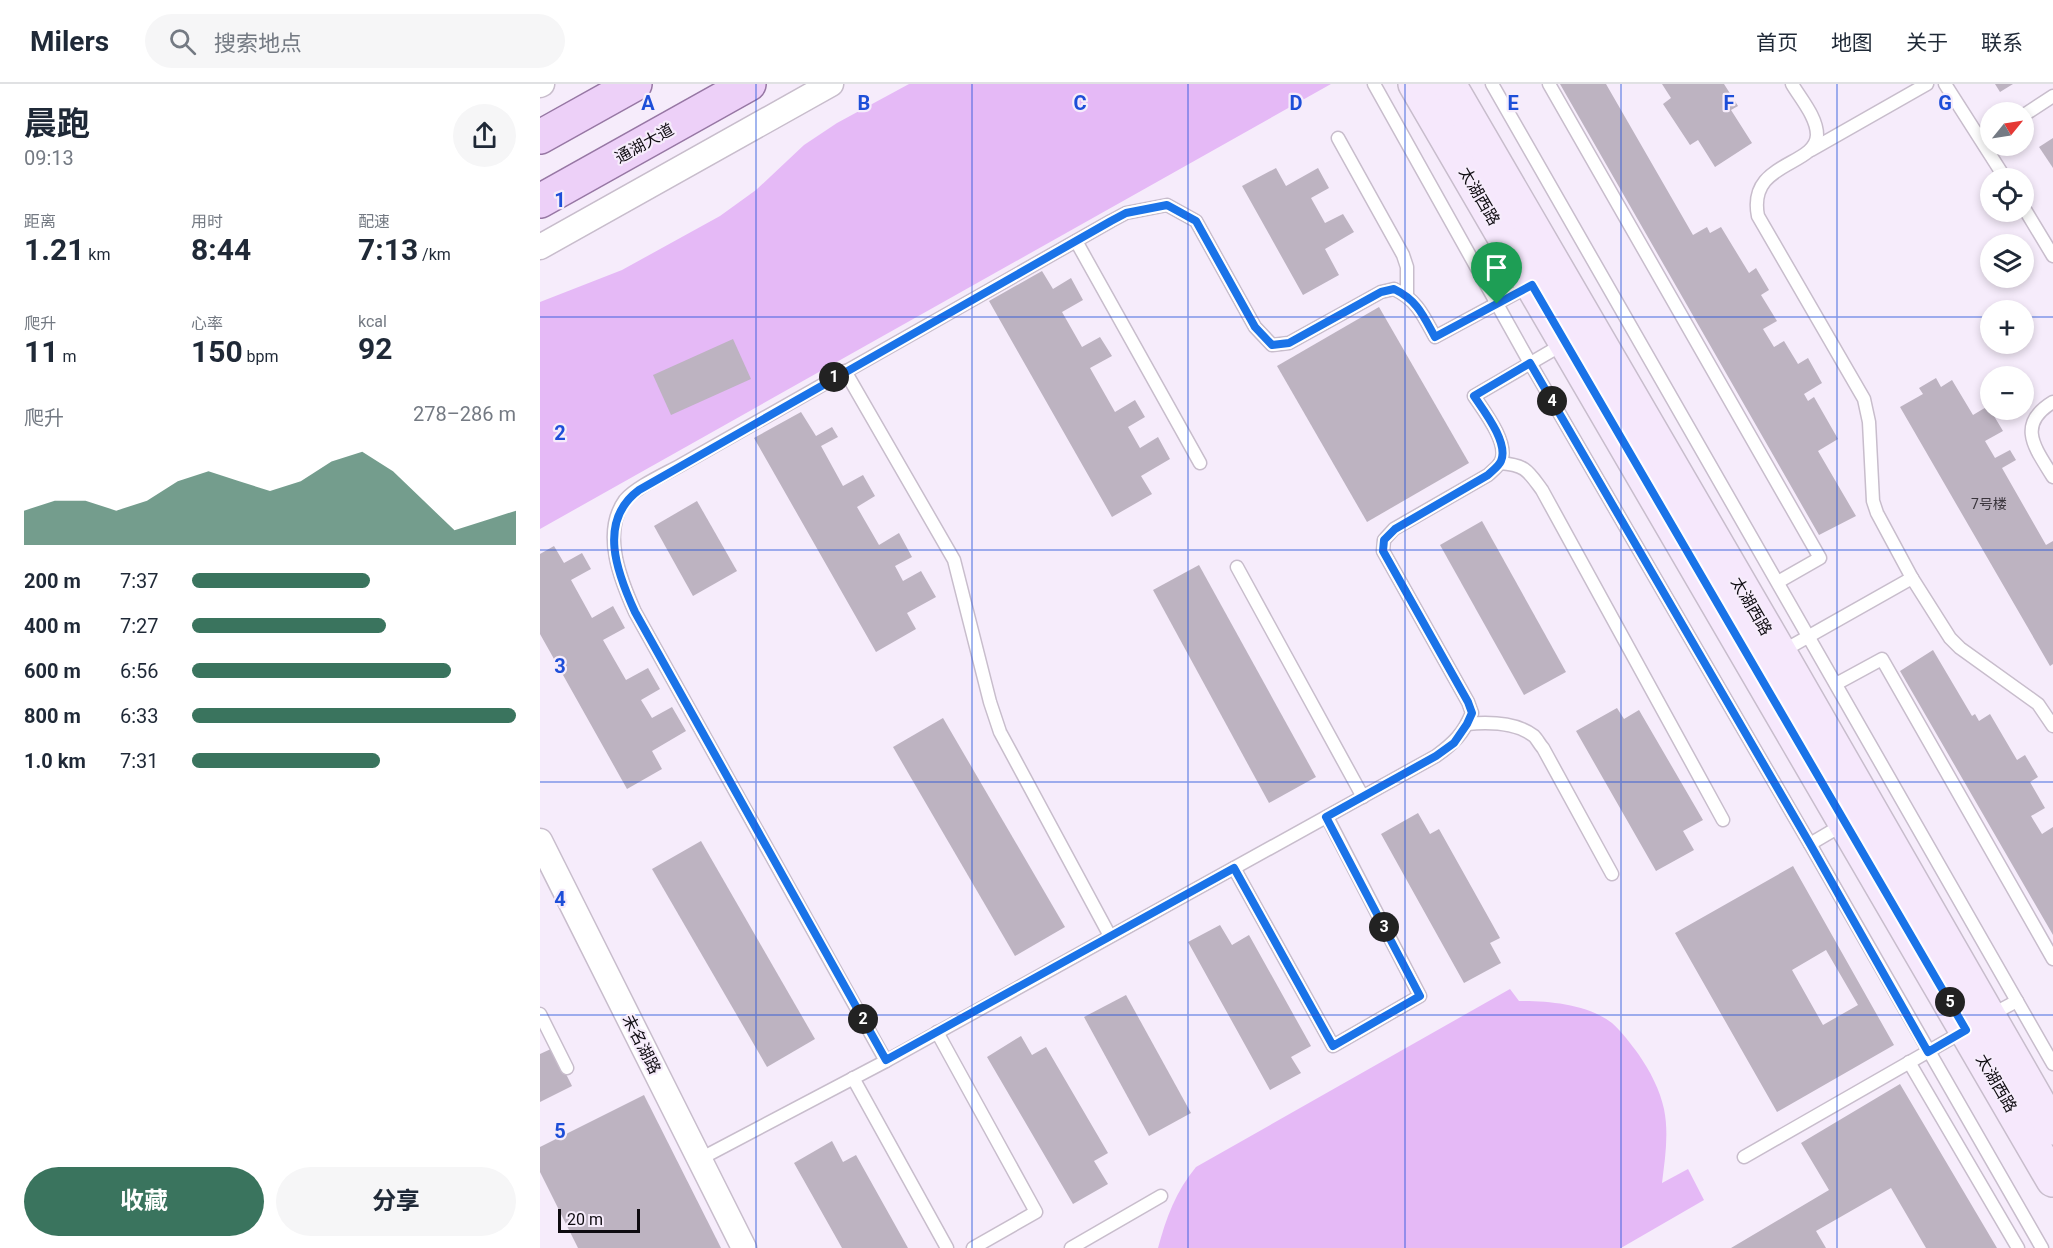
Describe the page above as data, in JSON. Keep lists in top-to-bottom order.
{
  "streets": {
    "main road": ["通湖大道"],
    "street": ["太湖西路", "未名湖路"]
  },
  "house_numbers": ["7号楼"],
  "scale_bar": "20 m",
  "north": "top right",
  "page": {
    "header": "Milers",
    "search": "搜索地点",
    "nav": [
      "首页",
      "地图",
      "关于",
      "联系"
    ],
    "heading": ["晨跑", "09:13"],
    "map_buttons": ["+", "−"],
    "stats": [
      ["距离", "1.21 km"],
      ["用时", "8:44"],
      ["配速", "7:13 /km"],
      ["爬升", "11 m"],
      ["心率", "150 bpm"],
      ["kcal", "92"]
    ],
    "pins": [
      "1",
      "4",
      "3",
      "5",
      "2"
    ],
    "chart": ["爬升", "278–286 m"],
    "list": [
      {
        "name": "200 m",
        "note": "7:37"
      },
      {
        "name": "400 m",
        "note": "7:27"
      },
      {
        "name": "600 m",
        "note": "6:56"
      },
      {
        "name": "800 m",
        "note": "6:33"
      },
      {
        "name": "1.0 km",
        "note": "7:31"
      }
    ],
    "buttons": ["收藏", "分享"],
    "scale": "20 m"
  },
  "grid": {
    "columns": [
      "A",
      "B",
      "C",
      "D",
      "E",
      "F",
      "G"
    ],
    "rows": [
      "1",
      "2",
      "3",
      "4",
      "5"
    ]
  }
}
